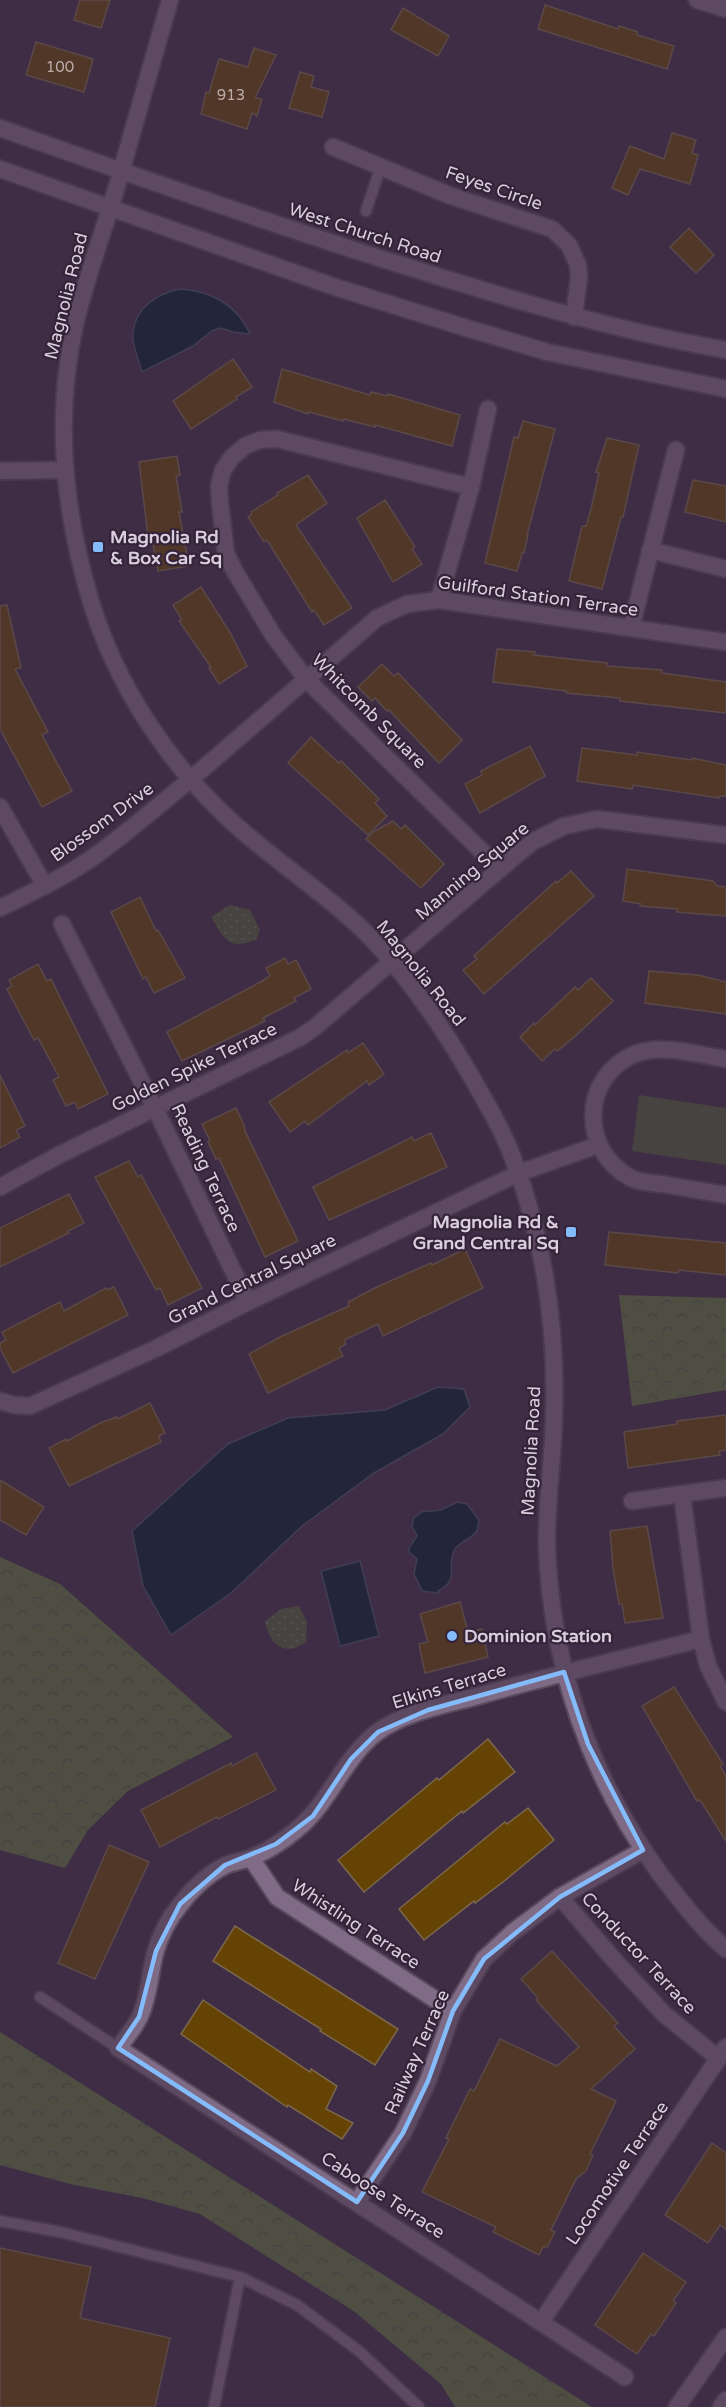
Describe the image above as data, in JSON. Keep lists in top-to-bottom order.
{
  "streets": {
    "street": [
      "Feyes Circle",
      "West Church Road",
      "Magnolia Road",
      "Guilford Station Terrace",
      "Whitcomb Square",
      "Blossom Drive",
      "Manning Square",
      "Golden Spike Terrace",
      "Reading Terrace",
      "Grand Central Square",
      "Elkins Terrace",
      "Whistling Terrace",
      "Conductor Terrace",
      "Railway Terrace",
      "Locomotive Terrace",
      "Caboose Terrace"
    ]
  },
  "crossings": [
    ["Feyes Circle", "West Church Road"],
    ["West Church Road", "Magnolia Road"],
    ["Magnolia Road", "Guilford Station Terrace"],
    ["Magnolia Road", "Blossom Drive"],
    ["Magnolia Road", "Manning Square"],
    ["Magnolia Road", "Golden Spike Terrace"],
    ["Magnolia Road", "Grand Central Square"],
    ["Magnolia Road", "Elkins Terrace"],
    ["Magnolia Road", "Railway Terrace"],
    ["Guilford Station Terrace", "Whitcomb Square"],
    ["Guilford Station Terrace", "Blossom Drive"],
    ["Whitcomb Square", "Manning Square"],
    ["Manning Square", "Golden Spike Terrace"],
    ["Golden Spike Terrace", "Reading Terrace"],
    ["Reading Terrace", "Grand Central Square"],
    ["Elkins Terrace", "Whistling Terrace"],
    ["Elkins Terrace", "Caboose Terrace"],
    ["Whistling Terrace", "Railway Terrace"],
    ["Conductor Terrace", "Railway Terrace"],
    ["Conductor Terrace", "Locomotive Terrace"],
    ["Railway Terrace", "Caboose Terrace"],
    ["Locomotive Terrace", "Caboose Terrace"]
  ],
  "places": {
    "transit": ["Magnolia Rd & Box Car Sq", "Magnolia Rd & Grand Central Sq"],
    "other": ["Dominion Station"]
  },
  "house_numbers": ["100", "913"]
}
